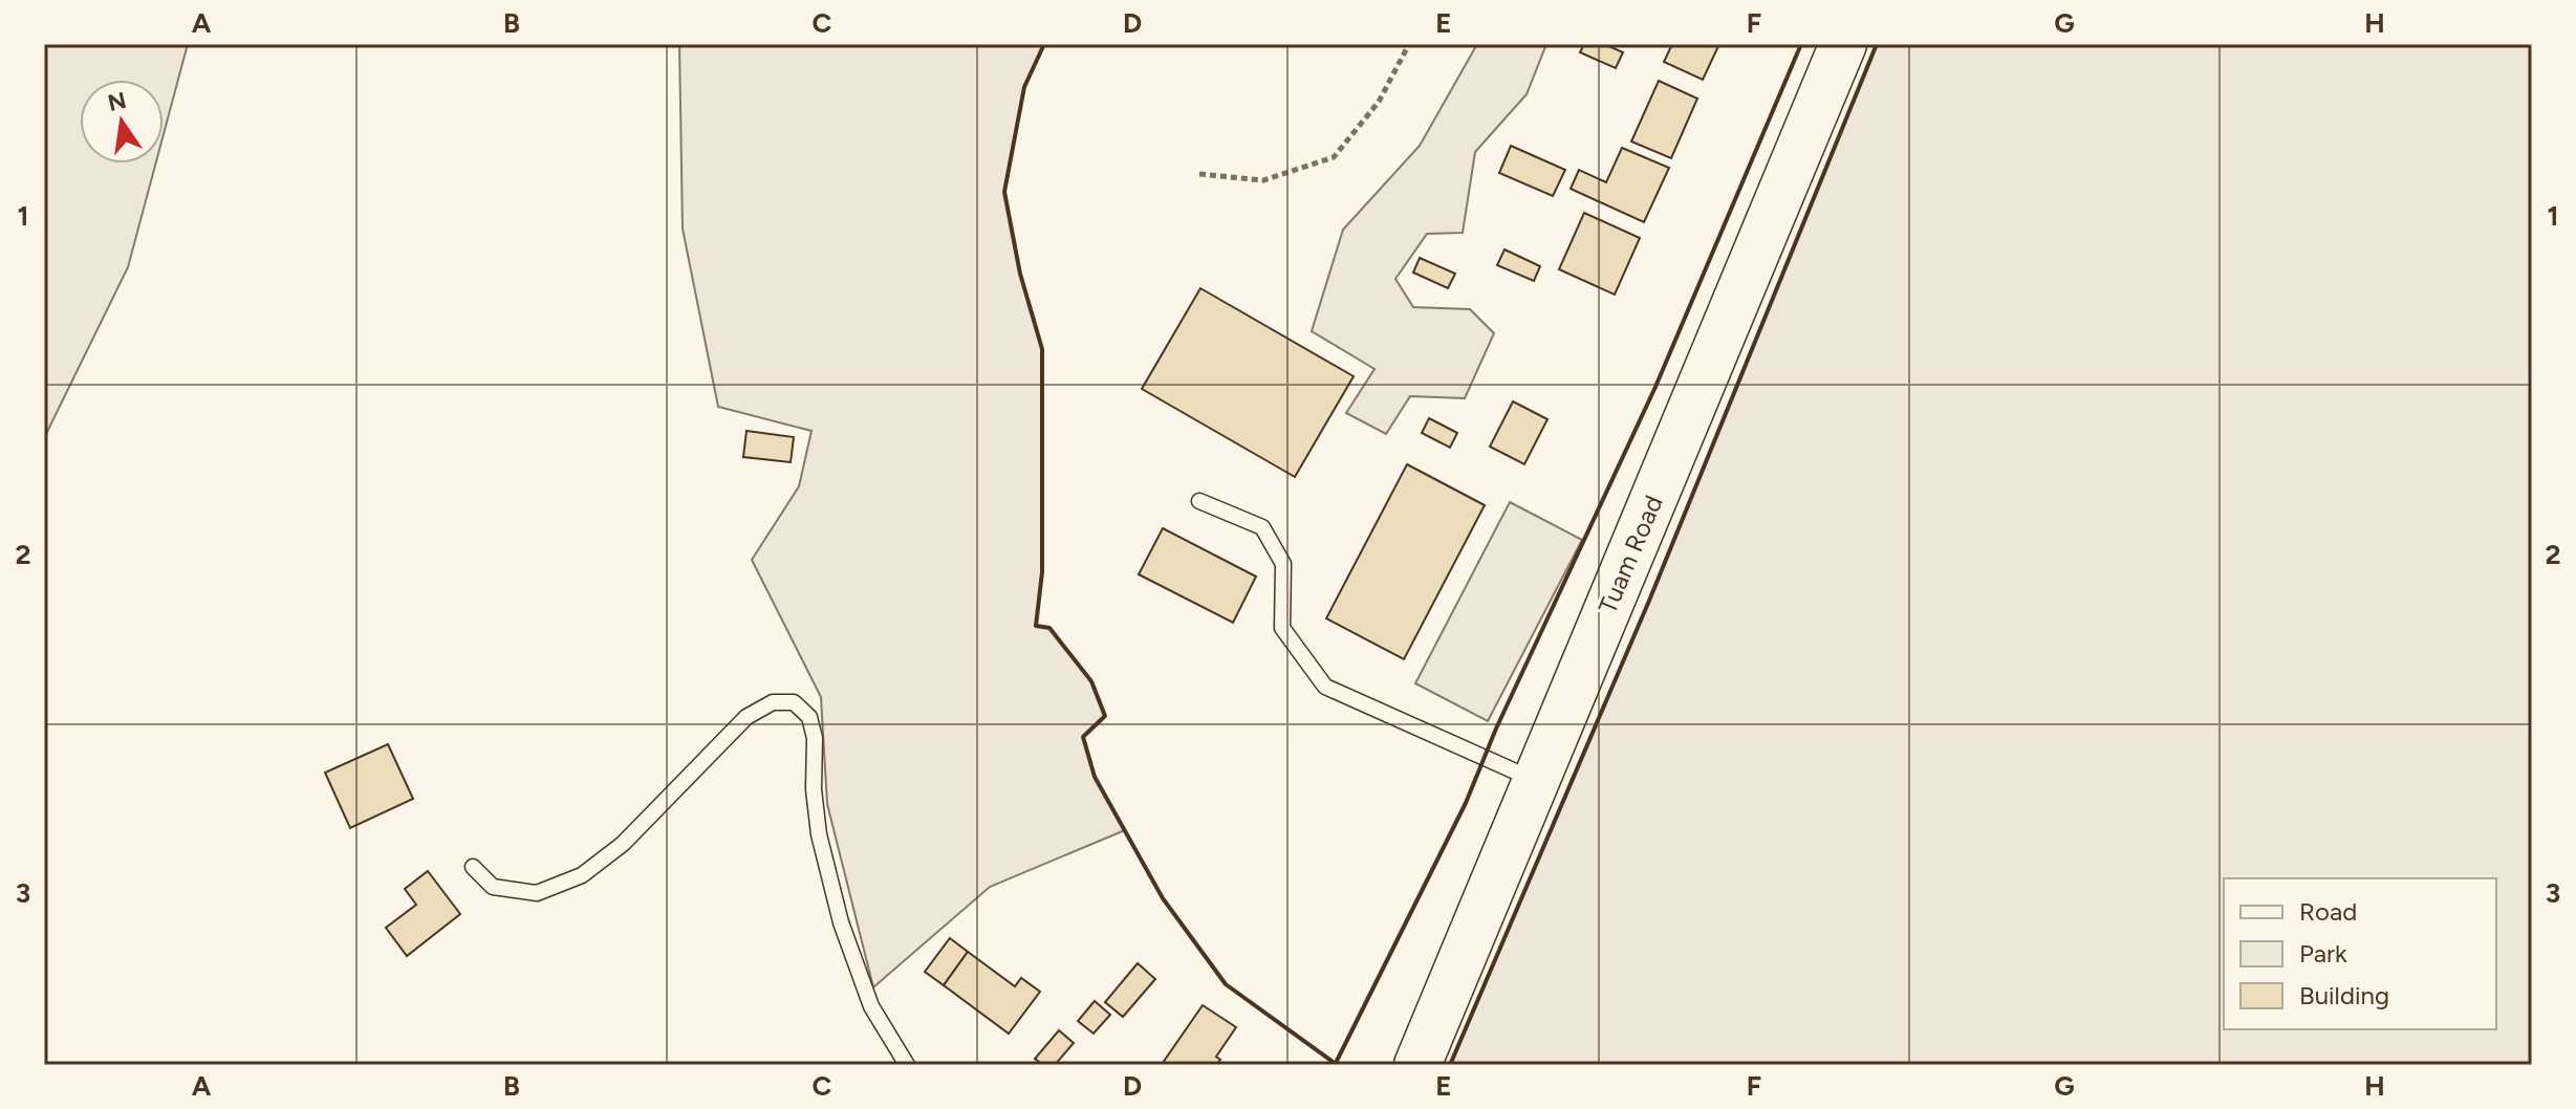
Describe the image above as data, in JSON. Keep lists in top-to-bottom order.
{
  "streets": {
    "main road": ["Tuam Road"]
  },
  "legend": ["Road", "Park", "Building"],
  "north": "top",
  "grid": {
    "columns": [
      "A",
      "B",
      "C",
      "D",
      "E",
      "F",
      "G",
      "H"
    ],
    "rows": ["1", "2", "3"]
  }
}
